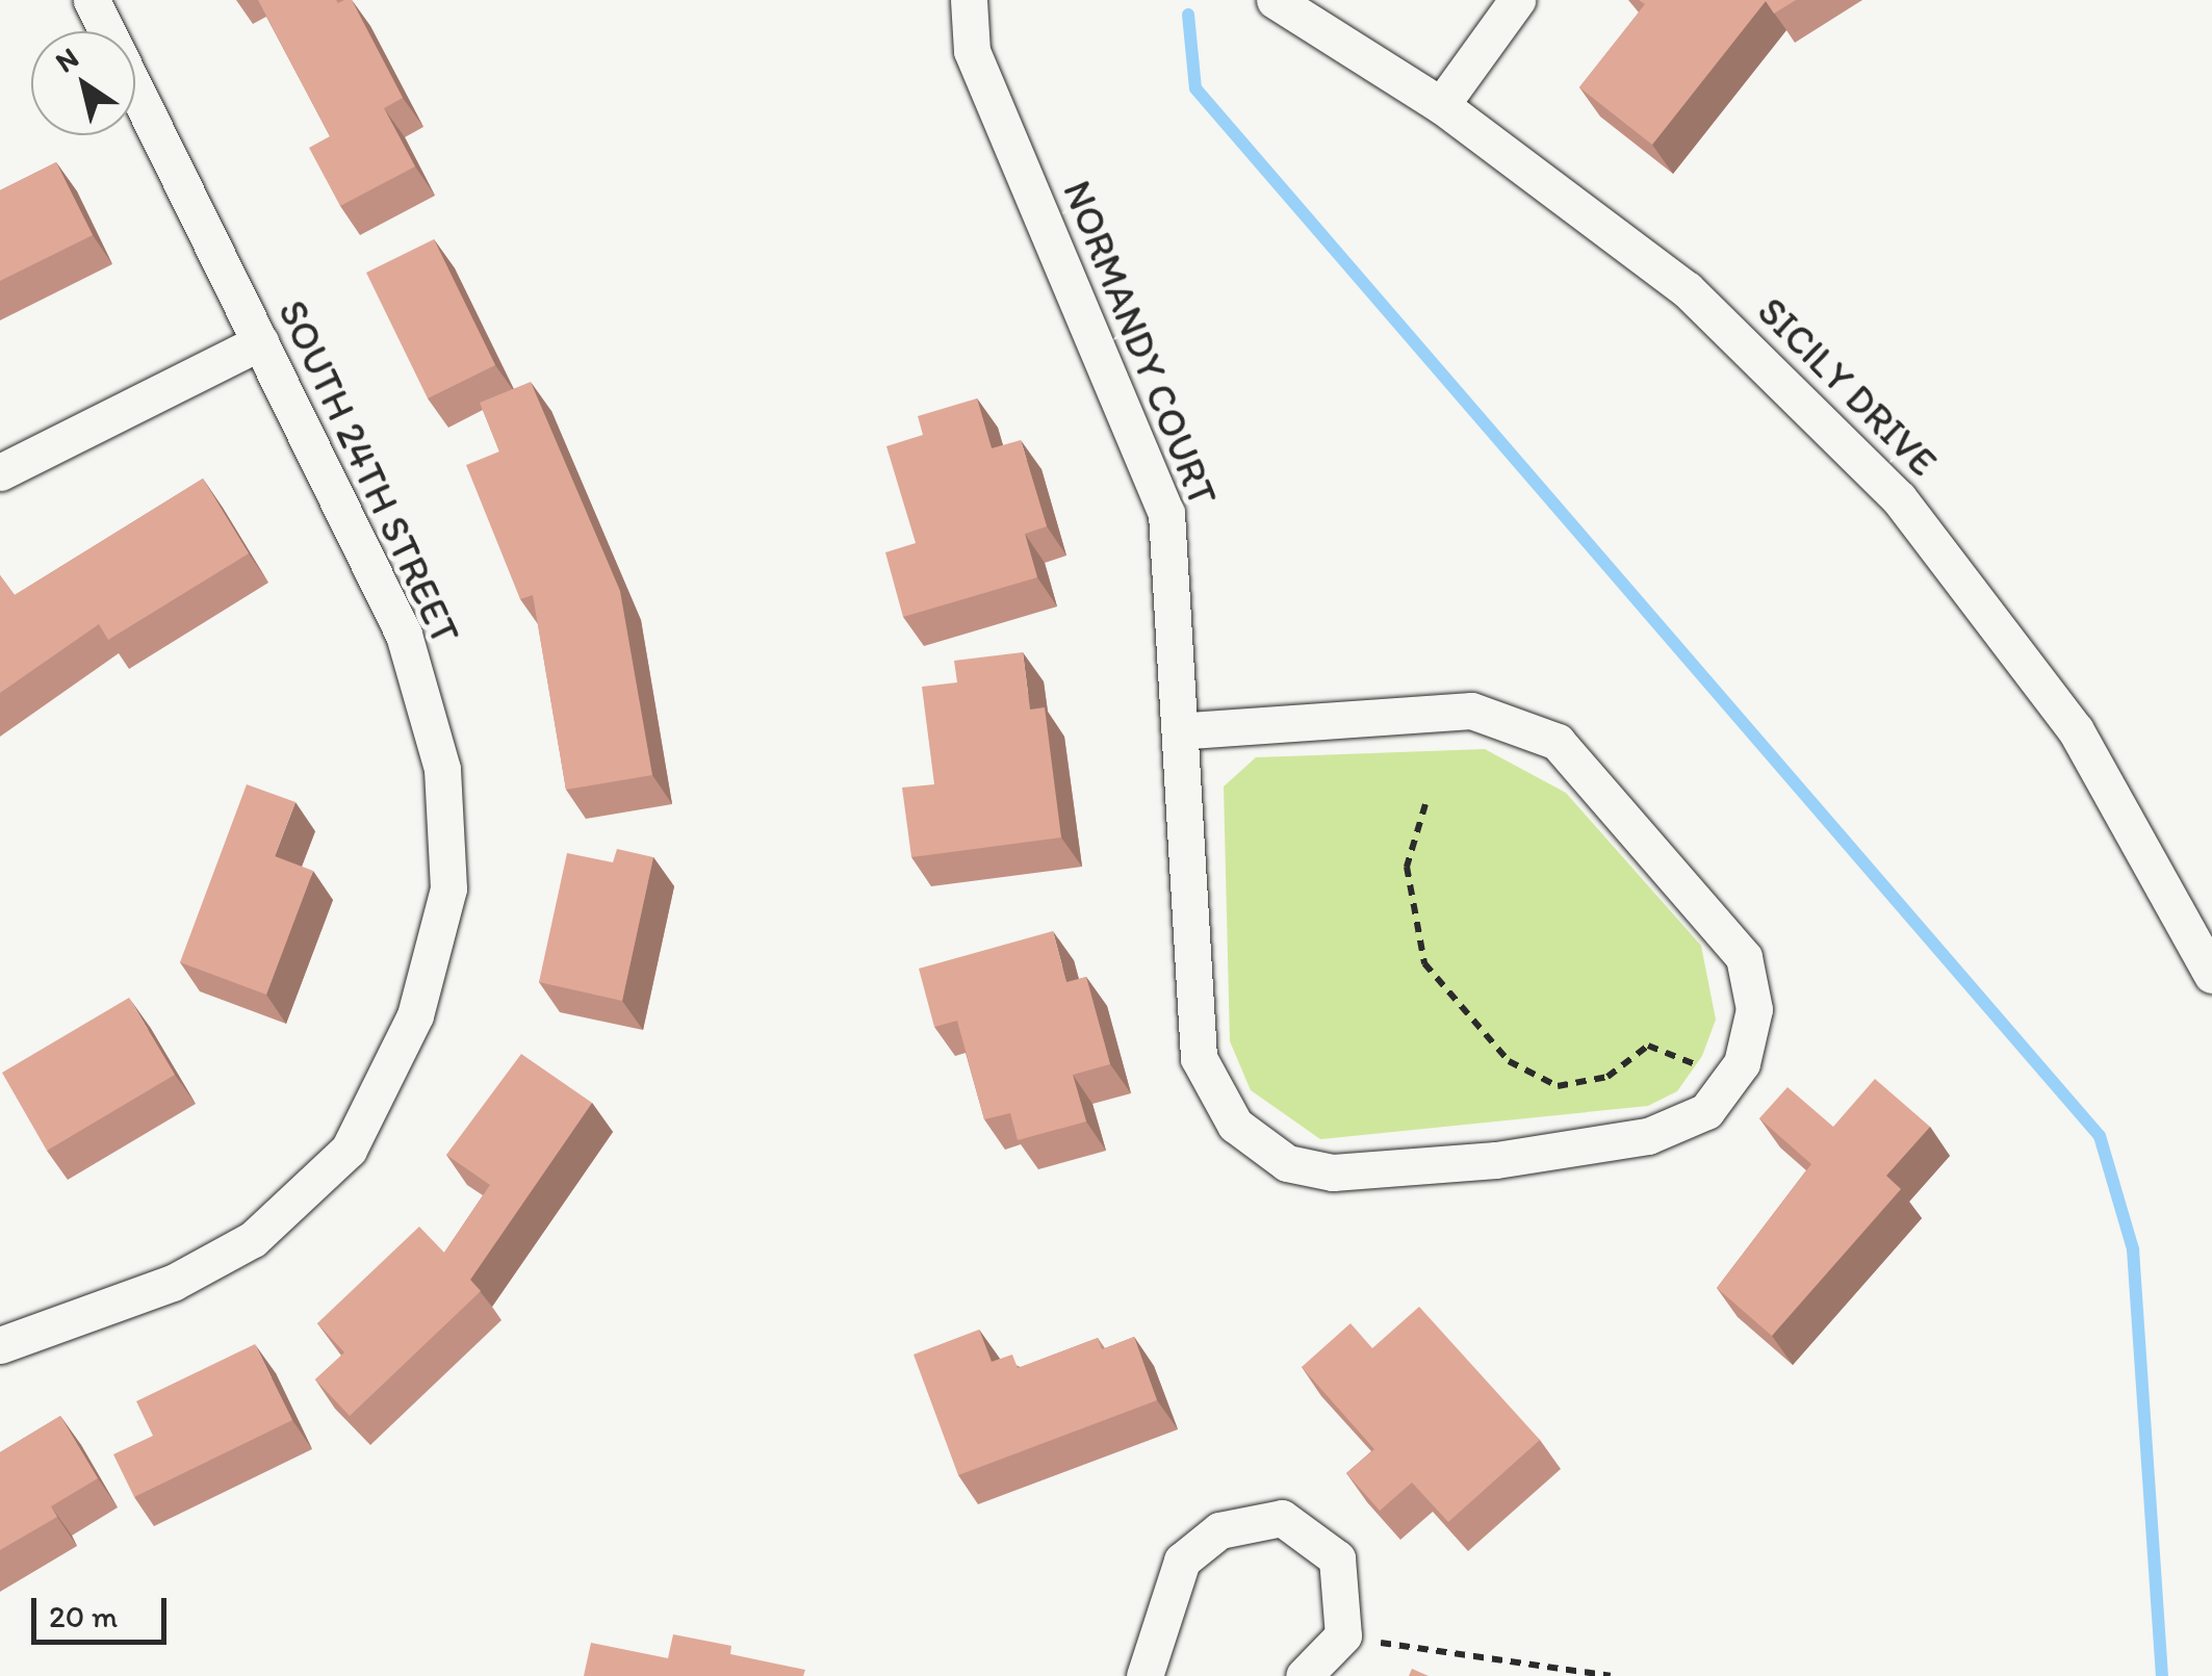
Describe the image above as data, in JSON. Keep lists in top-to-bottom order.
{
  "streets": {
    "street": ["NORMANDY COURT", "SICILY DRIVE", "SOUTH 24TH STREET"]
  },
  "scale_bar": "20 m",
  "north": "top left"
}
